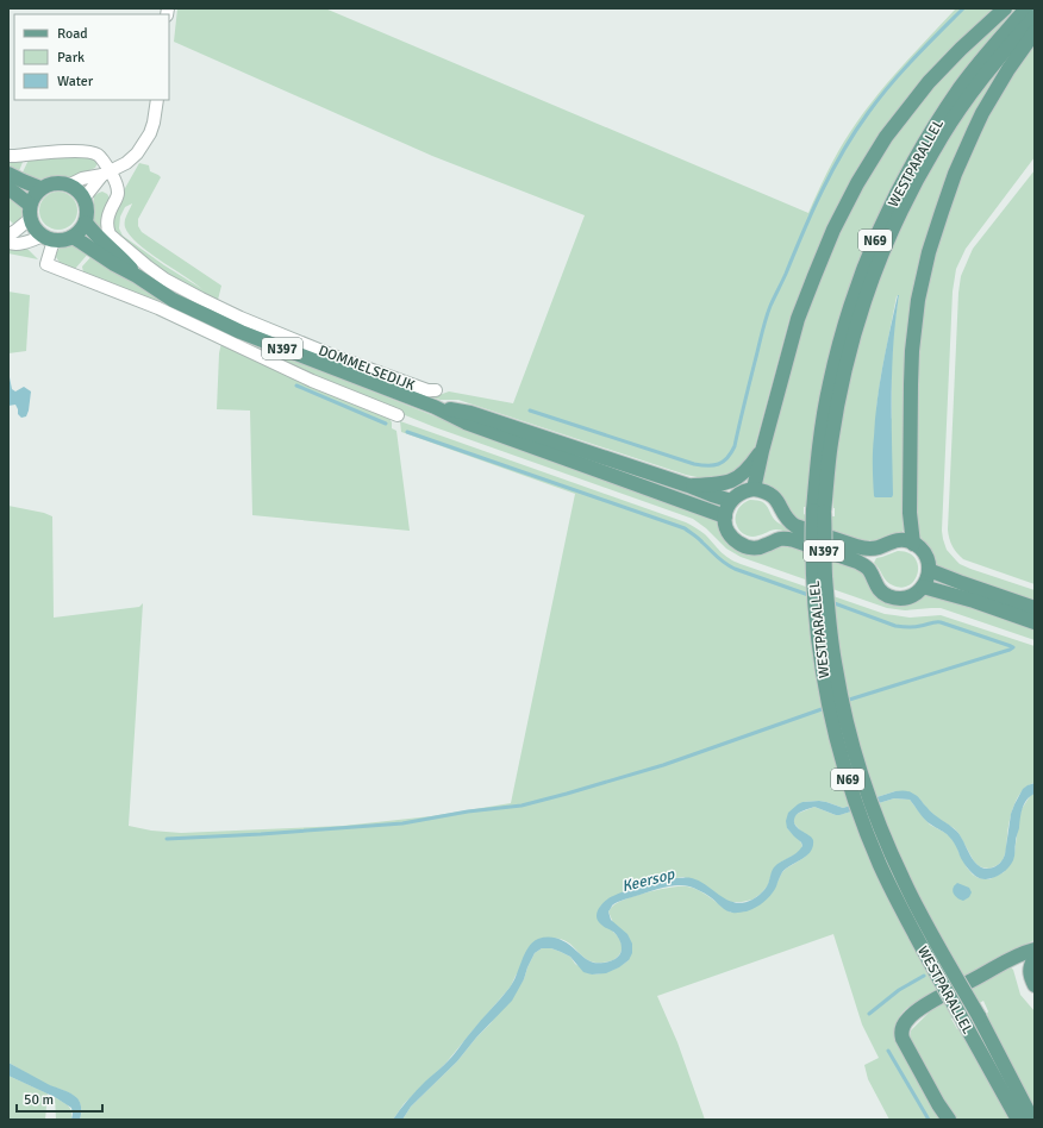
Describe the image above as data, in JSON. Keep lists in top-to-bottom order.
{
  "streets": {
    "main road": [
      "WESTPARALLEL",
      "N69",
      "N397",
      "DOMMELSEDIJK"
    ]
  },
  "crossings": [
    ["N397", "DOMMELSEDIJK"]
  ],
  "water": ["Keersop"],
  "legend": ["Road", "Park", "Water"],
  "scale_bar": "50 m"
}
